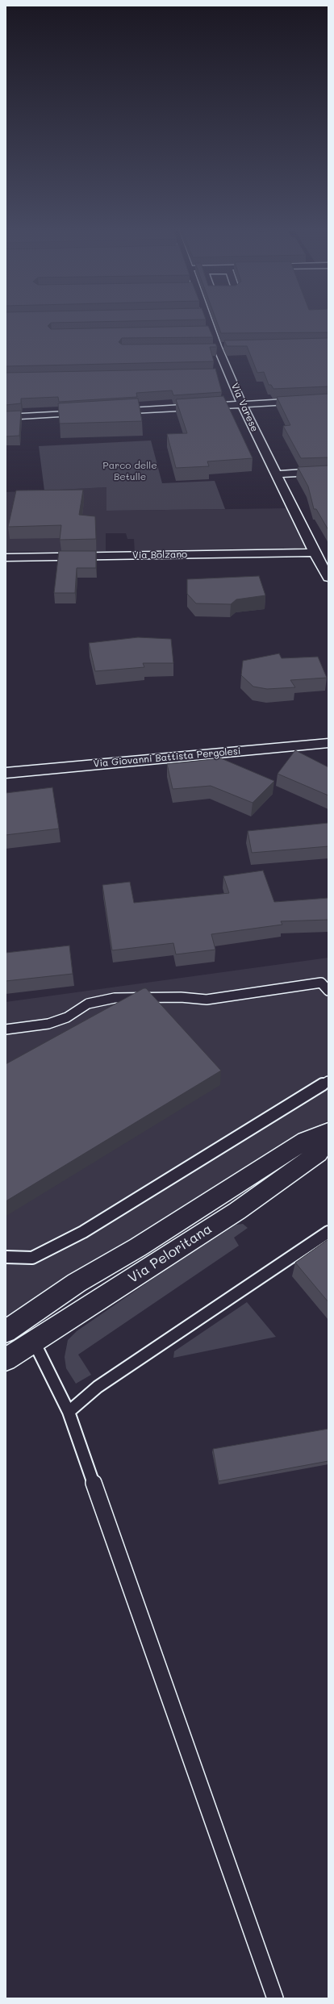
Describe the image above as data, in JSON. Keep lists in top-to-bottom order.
{
  "streets": {
    "street": [
      "Via Varese",
      "Via Bolzano",
      "Via Giovanni Battista Pergolesi",
      "Via Peloritana"
    ]
  },
  "crossings": [
    ["Via Varese", "Via Bolzano"]
  ],
  "parks": ["Parco delle Betulle"]
}
